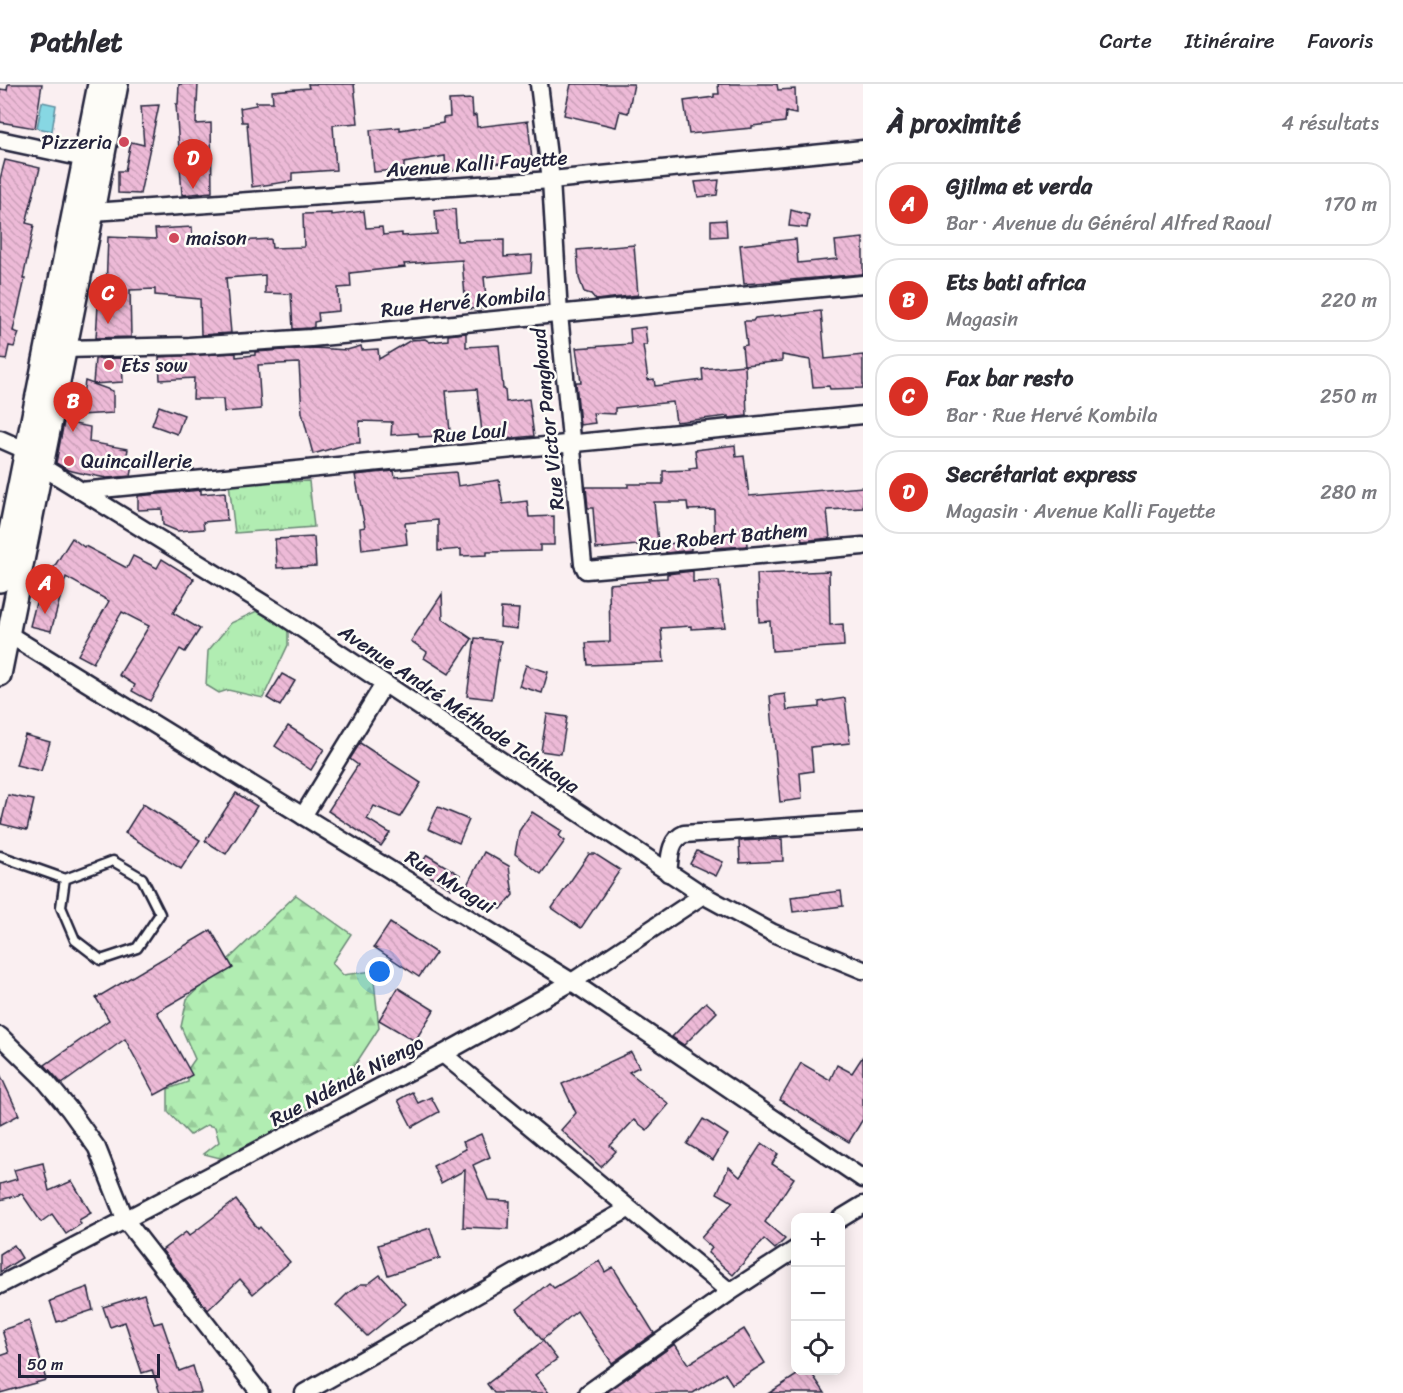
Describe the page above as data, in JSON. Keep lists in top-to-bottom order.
{
  "streets": {
    "street": [
      "Avenue Kalli Fayette",
      "Rue Hervé Kombila",
      "Rue Victor Panghoud",
      "Rue Loul",
      "Rue Robert Bathem",
      "Avenue André Méthode Tchikaya",
      "Rue Mvagui",
      "Rue Ndéndé Niengo"
    ]
  },
  "crossings": [
    ["Avenue Kalli Fayette", "Rue Victor Panghoud"],
    ["Rue Hervé Kombila", "Rue Victor Panghoud"],
    ["Rue Victor Panghoud", "Rue Loul"],
    ["Rue Victor Panghoud", "Rue Robert Bathem"],
    ["Rue Loul", "Avenue André Méthode Tchikaya"],
    ["Avenue André Méthode Tchikaya", "Rue Ndéndé Niengo"],
    ["Rue Mvagui", "Rue Ndéndé Niengo"]
  ],
  "places": [
    "Pizzeria",
    "maison",
    "Ets sow",
    "Quincaillerie"
  ],
  "scale_bar": "50 m",
  "page": {
    "header": "Pathlet",
    "nav": ["Carte", "Itinéraire", "Favoris"],
    "heading": ["À proximité", "4 résultats"],
    "pins": [
      "D",
      "C",
      "B",
      "A"
    ],
    "list": [
      {
        "mark": "A",
        "name": "Gjilma et verda",
        "note": "Bar · Avenue du Général Alfred Raoul",
        "value": "170 m"
      },
      {
        "mark": "B",
        "name": "Ets bati africa",
        "note": "Magasin",
        "value": "220 m"
      },
      {
        "mark": "C",
        "name": "Fax bar resto",
        "note": "Bar · Rue Hervé Kombila",
        "value": "250 m"
      },
      {
        "mark": "D",
        "name": "Secrétariat express",
        "note": "Magasin · Avenue Kalli Fayette",
        "value": "280 m"
      }
    ],
    "map_buttons": ["+", "−"],
    "scale": "50 m"
  }
}
